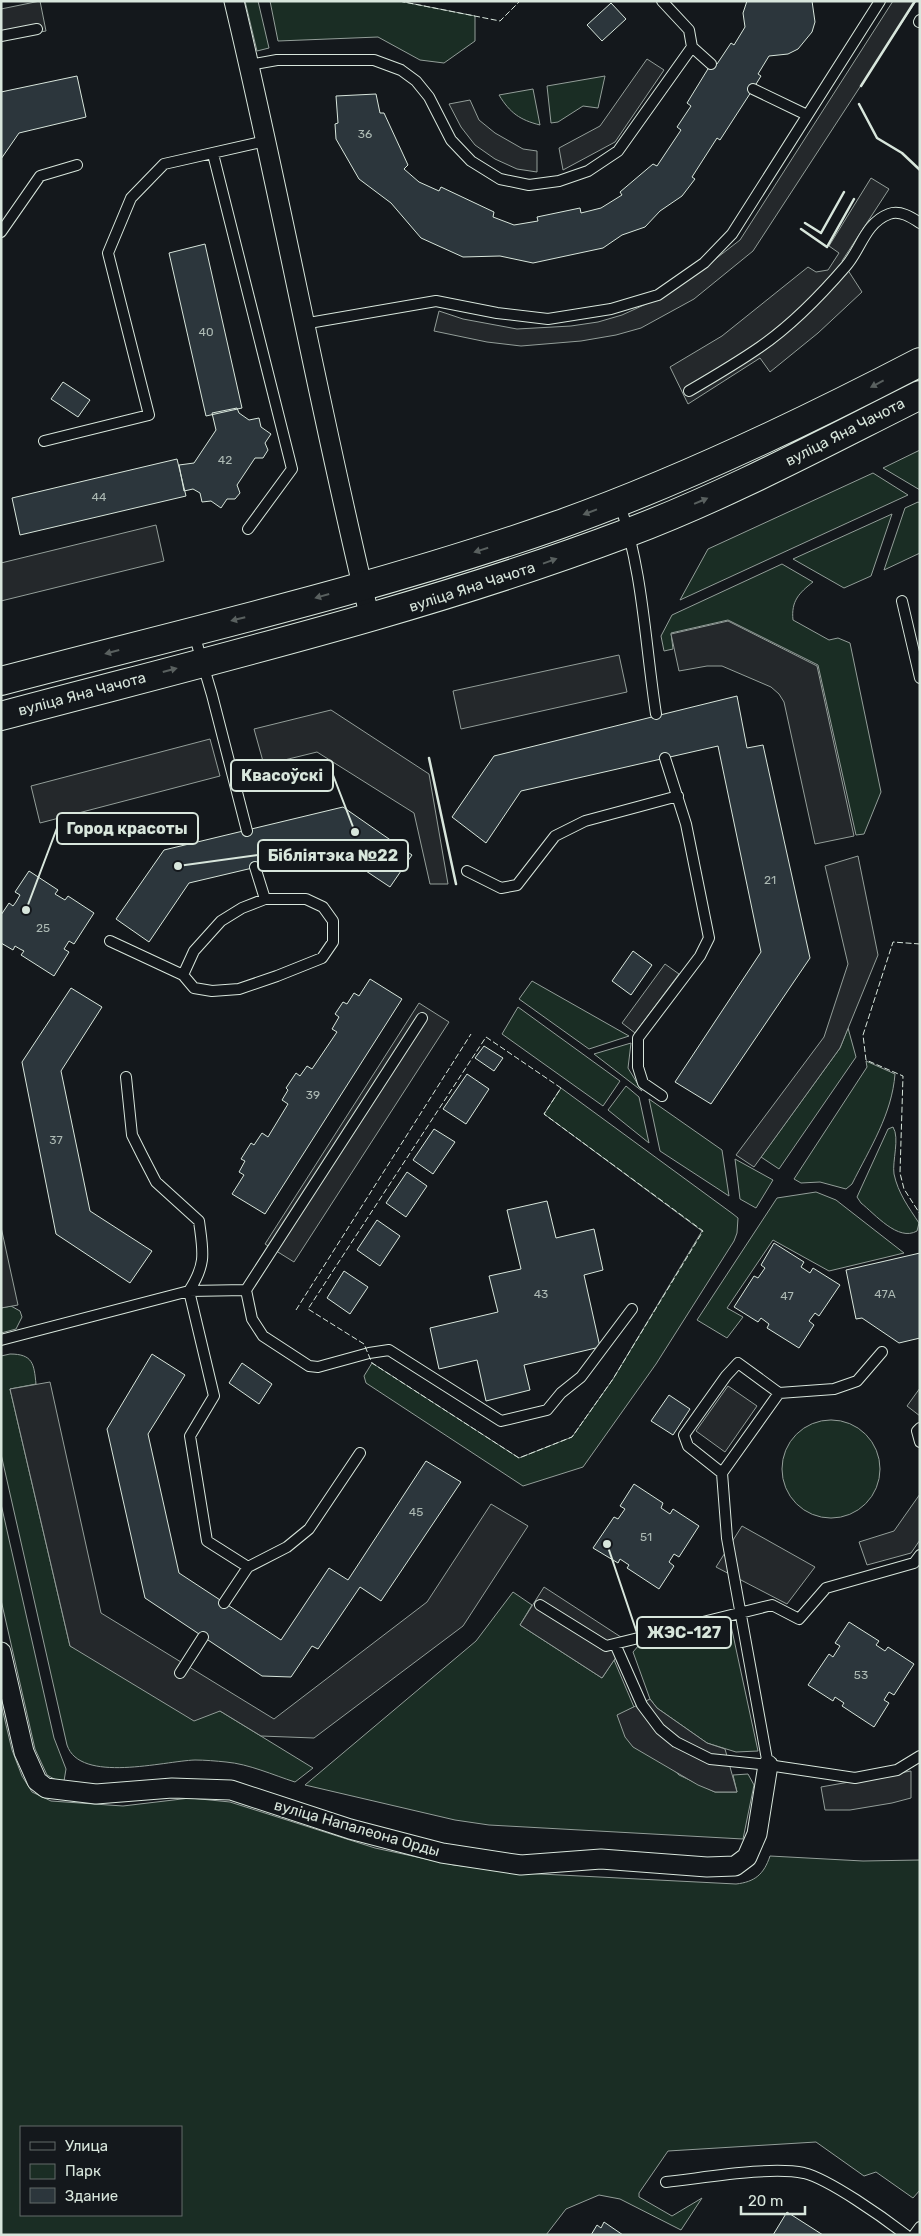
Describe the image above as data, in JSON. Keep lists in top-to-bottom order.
{
  "streets": {
    "main road": ["вуліца Яна Чачота"],
    "street": ["вуліца Напалеона Орды"]
  },
  "places": [
    "Квасоўскі",
    "Бібліятэка №22",
    "Город красоты",
    "ЖЭС-127"
  ],
  "house_numbers": [
    "36",
    "40",
    "42",
    "44",
    "21",
    "25",
    "39",
    "37",
    "43",
    "47А",
    "47",
    "45",
    "51",
    "53"
  ],
  "legend": ["Улица", "Парк", "Здание"],
  "scale_bar": "20 m"
}
